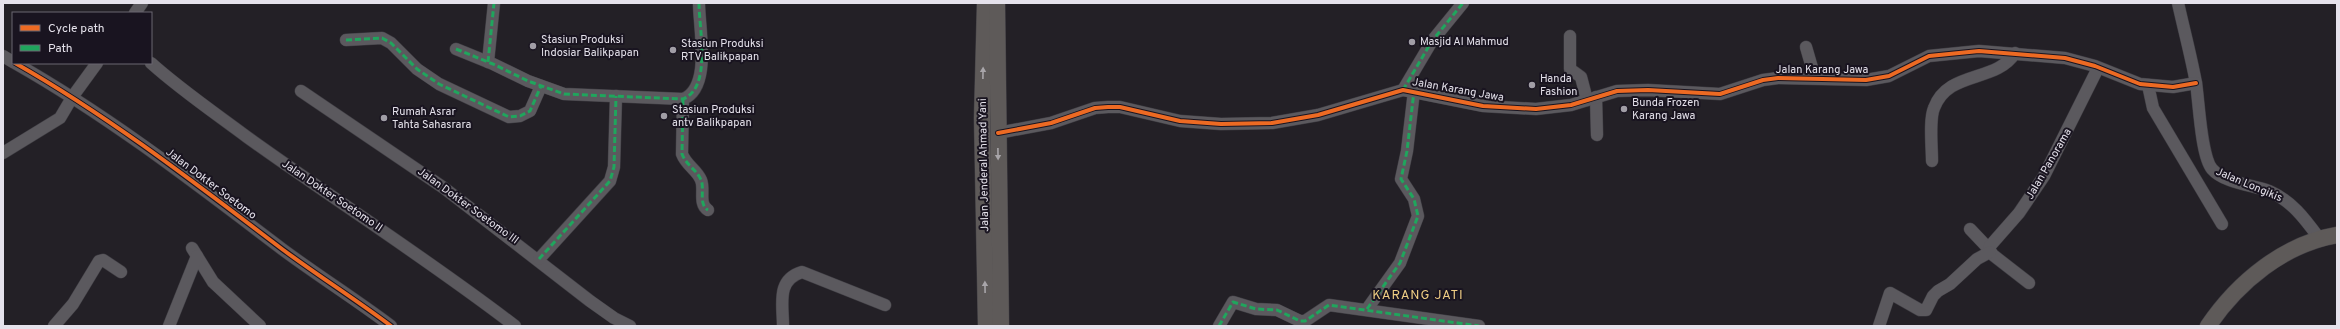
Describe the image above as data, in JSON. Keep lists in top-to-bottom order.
{
  "streets": {
    "main road": ["Jalan Jenderal Ahmad Yani"],
    "street": [
      "Jalan Karang Jawa",
      "Jalan Panorama",
      "Jalan Dokter Soetomo",
      "Jalan Longikis",
      "Jalan Dokter Soetomo II",
      "Jalan Dokter Soetomo III"
    ]
  },
  "crossings": [
    ["Jalan Karang Jawa", "Jalan Panorama"],
    ["Jalan Karang Jawa", "Jalan Jenderal Ahmad Yani"],
    ["Jalan Karang Jawa", "Jalan Longikis"]
  ],
  "districts": ["KARANG JATI"],
  "places": [
    "Masjid Al Mahmud",
    "Stasiun Produksi Indosiar Balikpapan",
    "Stasiun Produksi RTV Balikpapan",
    "Handa Fashion",
    "Bunda Frozen Karang Jawa",
    "Stasiun Produksi antv Balikpapan",
    "Rumah Asrar Tahta Sahasrara"
  ],
  "legend": ["Cycle path", "Path"]
}
